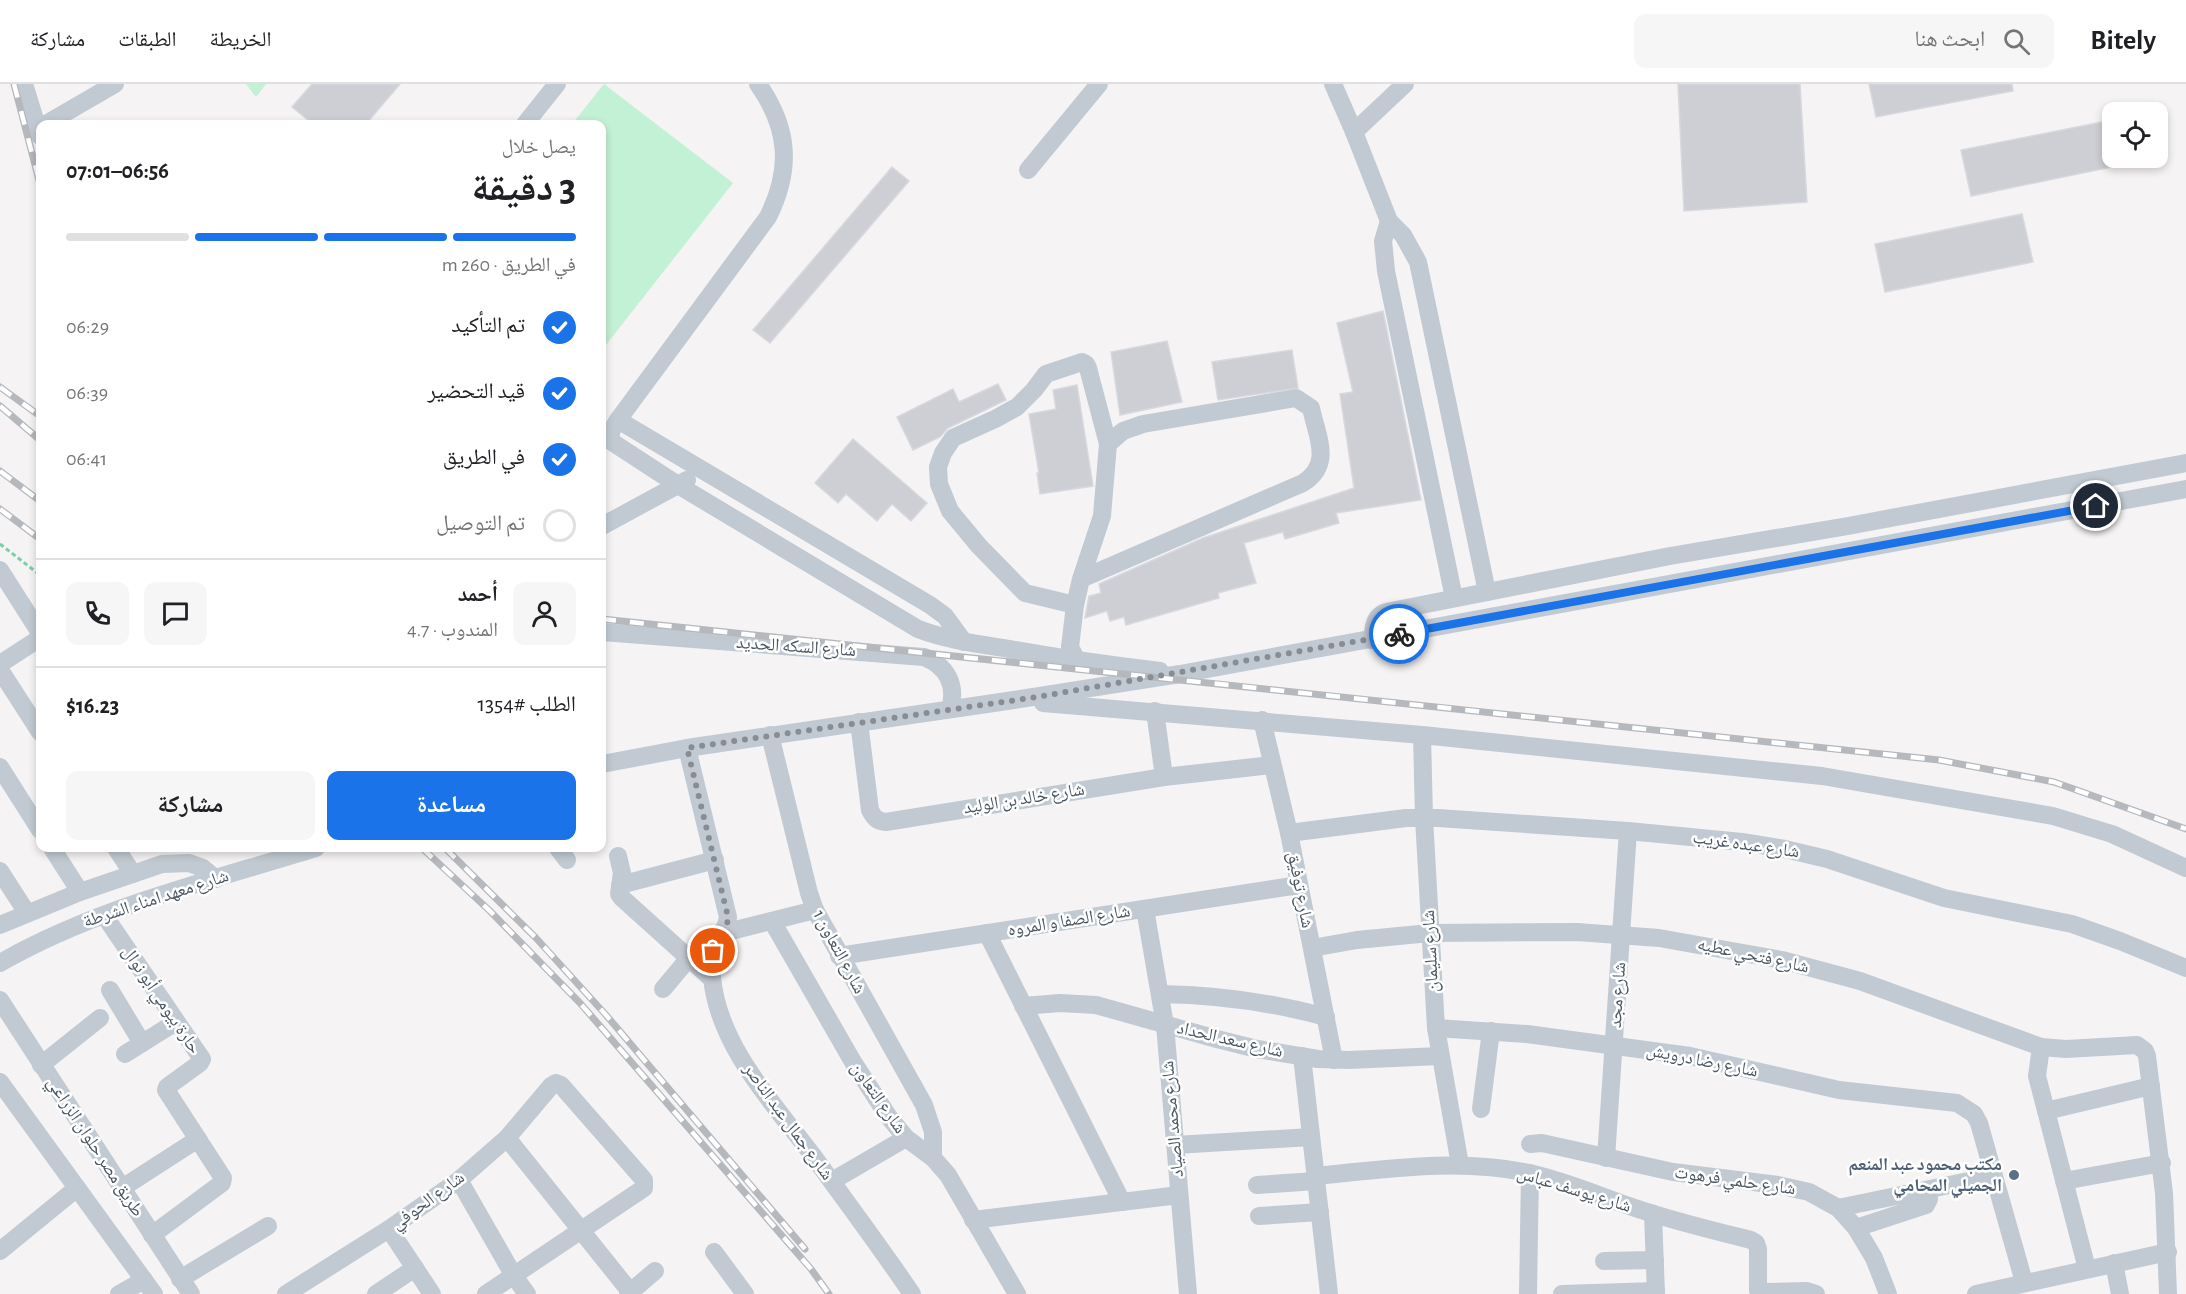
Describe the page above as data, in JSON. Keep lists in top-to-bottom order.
{
  "streets": {
    "street": [
      "شارع السكه الحديد",
      "شارع خالد بن الوليد",
      "شارع عبده غريب",
      "شارع توفيق",
      "شارع معهد امناء الشرطة",
      "شارع الصفا و المروه",
      "شارع سليمان",
      "شارع التعاون 1",
      "شارع فتحي عطيه",
      "شارع مجد",
      "حارة بيومي أبو نوال",
      "شارع سعد الحداد",
      "شارع رضا درويش",
      "شارع التعاون",
      "شارع محمد الصياد",
      "شارع جمال عبد الناصر",
      "طريق مصر حلوان الزراعي",
      "شارع حلمي فرهوت",
      "شارع يوسف عباس",
      "شارع الحوفي"
    ]
  },
  "crossings": [
    ["شارع خالد بن الوليد", "شارع توفيق"],
    ["شارع عبده غريب", "شارع توفيق"],
    ["شارع عبده غريب", "شارع سليمان"],
    ["شارع عبده غريب", "شارع مجد"],
    ["شارع توفيق", "شارع الصفا و المروه"],
    ["شارع توفيق", "شارع فتحي عطيه"],
    ["شارع توفيق", "شارع سعد الحداد"],
    ["شارع معهد امناء الشرطة", "حارة بيومي أبو نوال"],
    ["شارع الصفا و المروه", "شارع التعاون 1"],
    ["شارع الصفا و المروه", "شارع محمد الصياد"],
    ["شارع سليمان", "شارع فتحي عطيه"],
    ["شارع سليمان", "شارع سعد الحداد"],
    ["شارع سليمان", "شارع رضا درويش"],
    ["شارع سليمان", "شارع يوسف عباس"],
    ["شارع التعاون 1", "شارع التعاون"],
    ["شارع فتحي عطيه", "شارع مجد"],
    ["شارع مجد", "شارع رضا درويش"],
    ["شارع مجد", "شارع حلمي فرهوت"],
    ["حارة بيومي أبو نوال", "طريق مصر حلوان الزراعي"],
    ["شارع سعد الحداد", "شارع محمد الصياد"]
  ],
  "places": ["مكتب محمود عبد المنعم الجميلي المحامي"],
  "page": {
    "header": "Bitely",
    "search": "ابحث هنا",
    "nav": ["الخريطة", "الطبقات", "مشاركة"],
    "heading": ["3 دقيقة", "يصل خلال", "06:56–07:01"],
    "panel": [
      "أحمد",
      "المندوب · 4.7",
      "الطلب #1354",
      "$16.23"
    ],
    "bar": "في الطريق · 260 m",
    "list": [
      ["تم التأكيد", "06:29"],
      ["قيد التحضير", "06:39"],
      ["في الطريق", "06:41"],
      "تم التوصيل"
    ],
    "buttons": ["مساعدة", "مشاركة"]
  }
}
